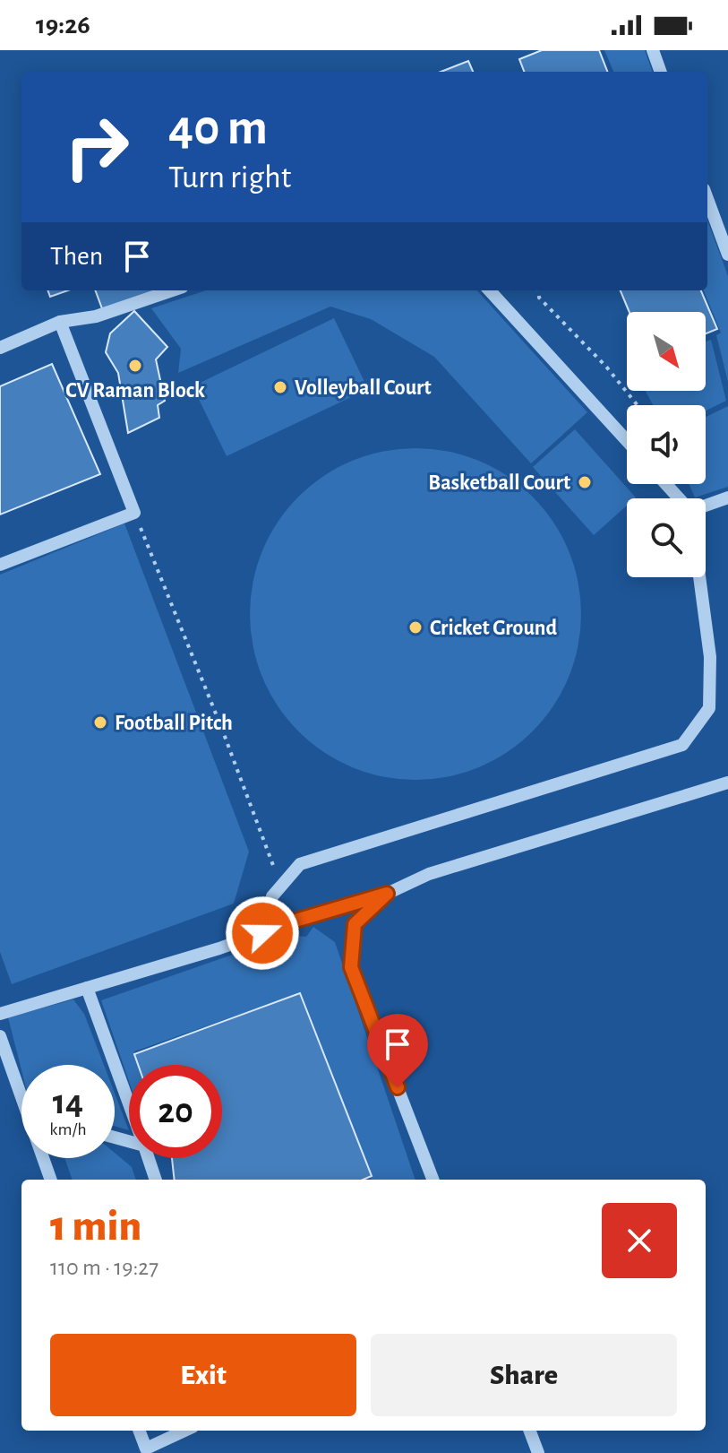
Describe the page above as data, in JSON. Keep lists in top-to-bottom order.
{
  "places": [
    "CV Raman Block",
    "Volleyball Court",
    "Basketball Court",
    "Cricket Ground",
    "Football Pitch"
  ],
  "north": "bottom right",
  "page": {
    "status": "19:26",
    "turn": ["40 m", "Turn right"],
    "then": "Then",
    "speed": "14 km/h",
    "limit": "20",
    "heading": ["1 min", "110 m · 19:27"],
    "buttons": ["Exit", "Share"]
  }
}
